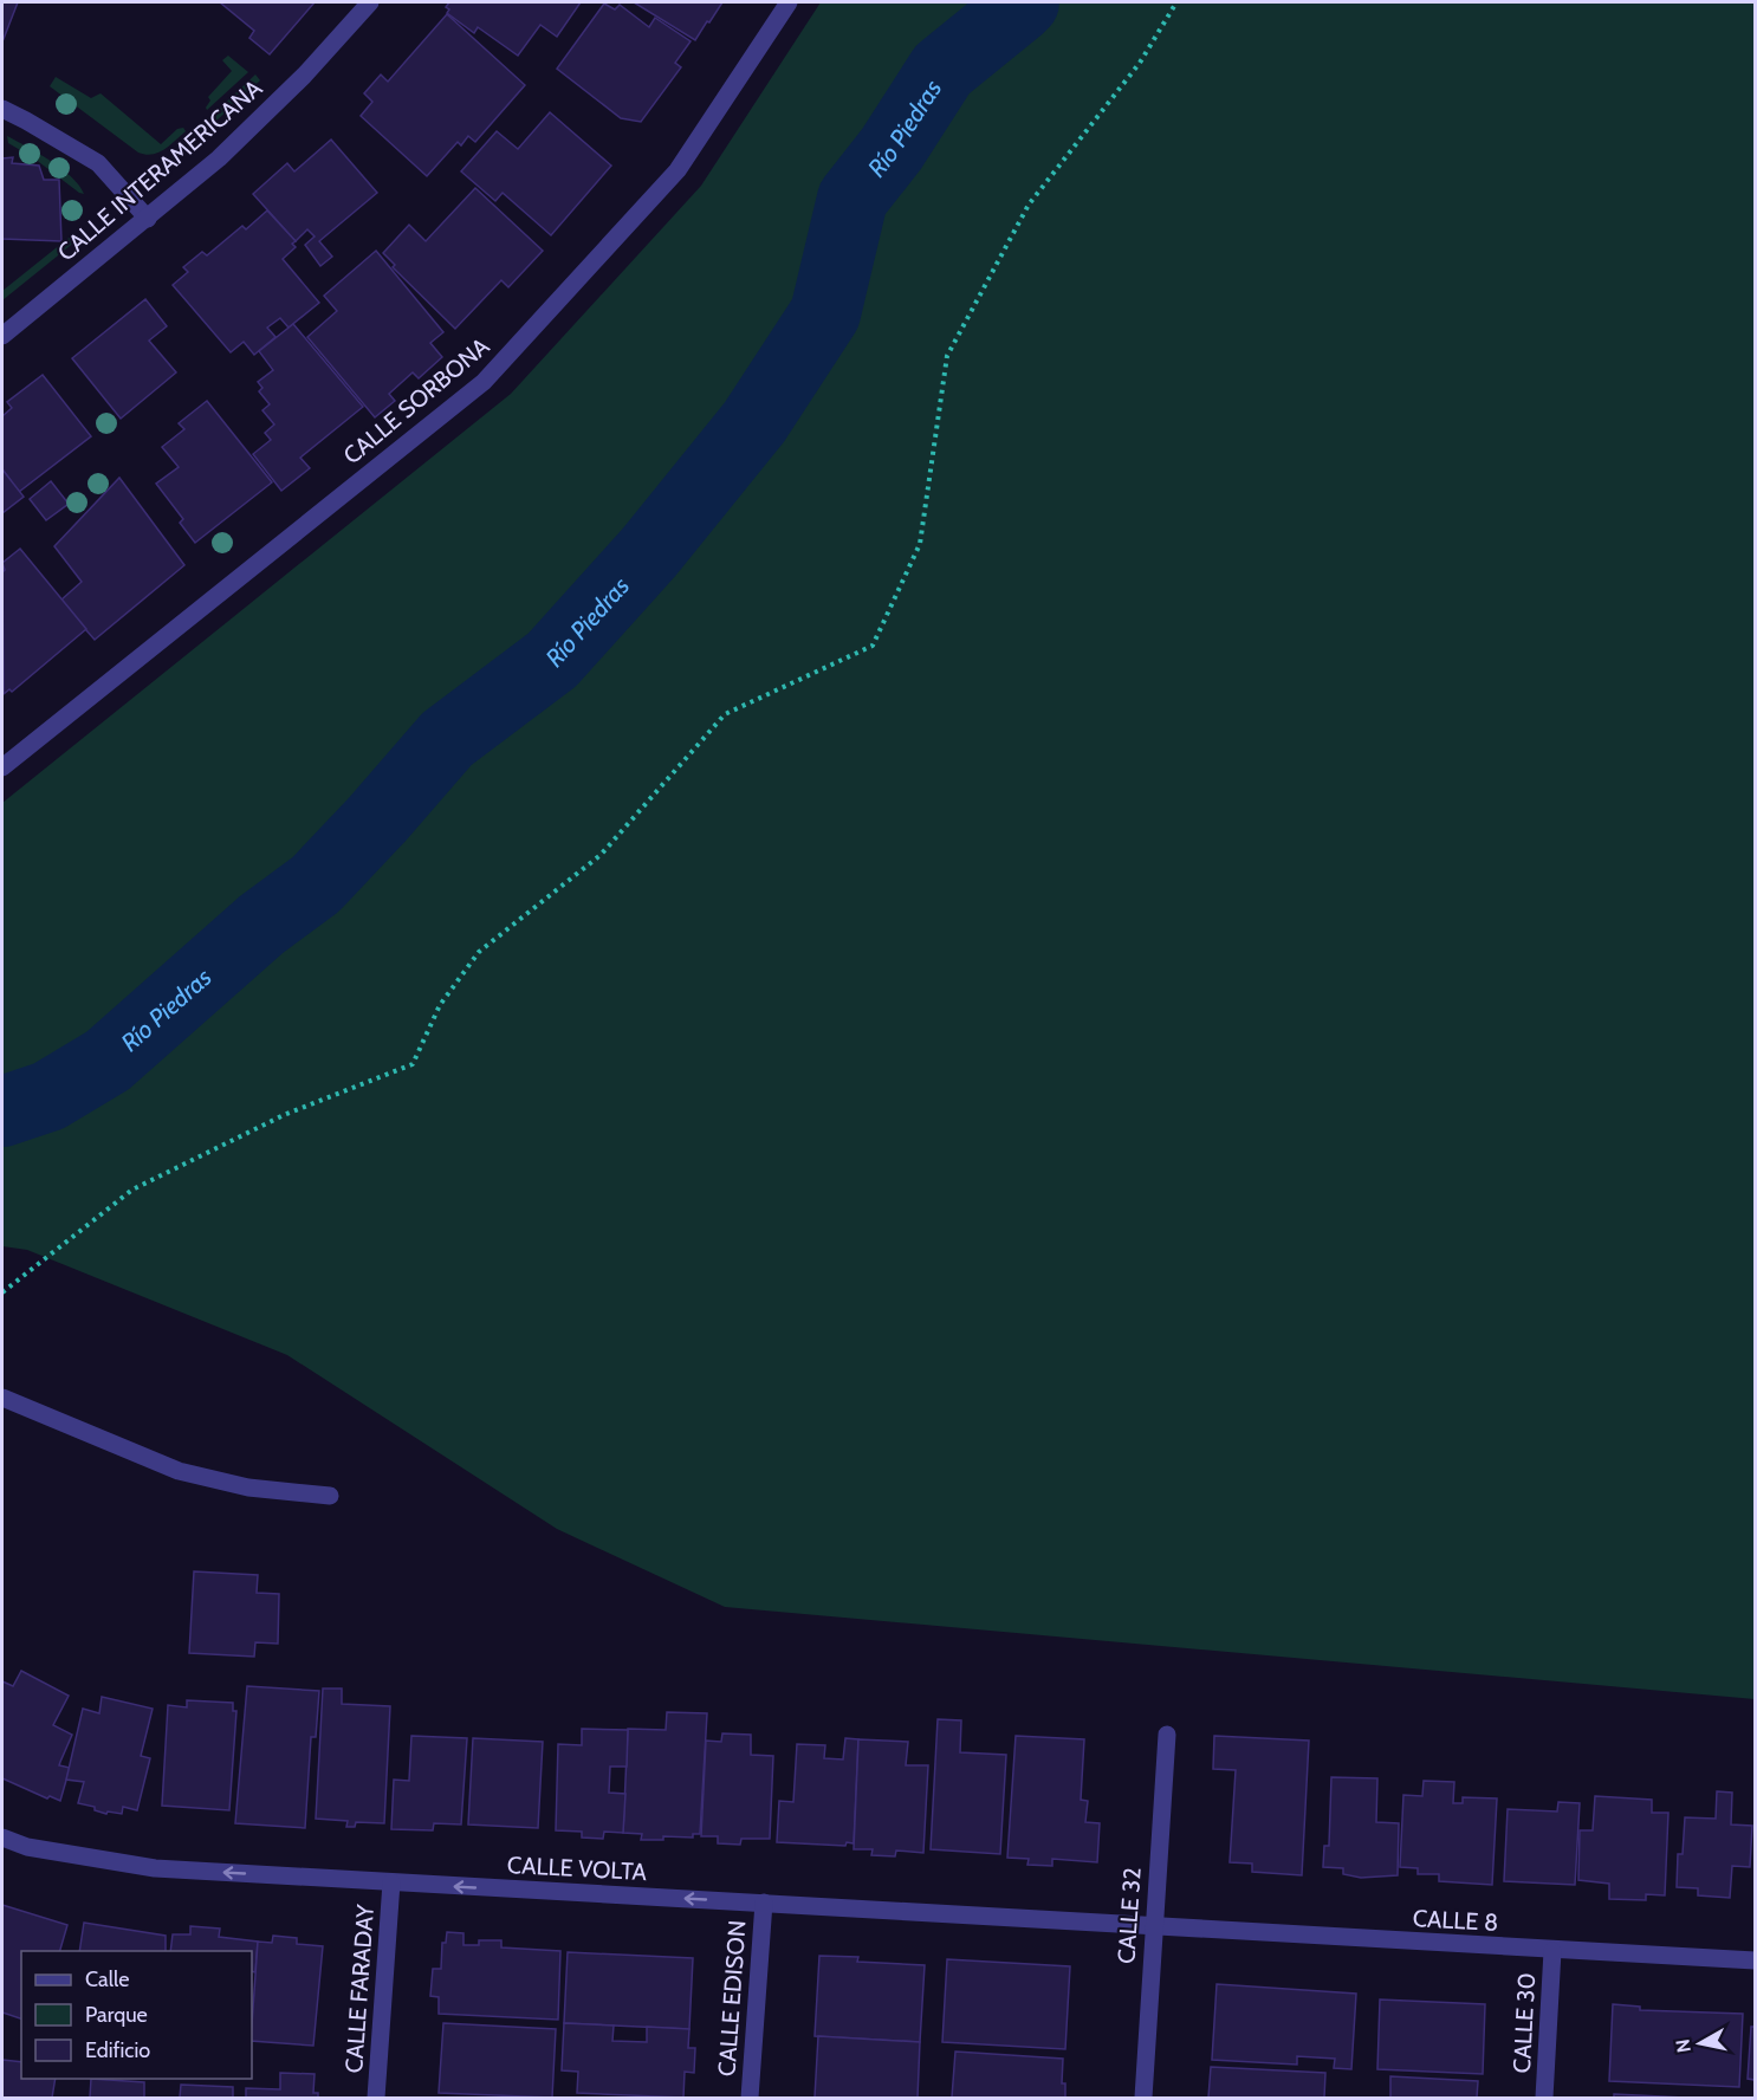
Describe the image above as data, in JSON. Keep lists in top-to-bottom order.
{
  "streets": {
    "street": [
      "CALLE INTERAMERICANA",
      "CALLE SORBONA",
      "CALLE VOLTA",
      "CALLE 32",
      "CALLE 8",
      "CALLE FARADAY",
      "CALLE EDISON",
      "CALLE 30"
    ]
  },
  "crossings": [
    ["CALLE VOLTA", "CALLE 32"],
    ["CALLE VOLTA", "CALLE 8"],
    ["CALLE VOLTA", "CALLE FARADAY"],
    ["CALLE VOLTA", "CALLE EDISON"],
    ["CALLE 32", "CALLE 8"],
    ["CALLE 8", "CALLE 30"]
  ],
  "one_way": ["CALLE VOLTA"],
  "water": ["Río Piedras"],
  "legend": ["Calle", "Parque", "Edificio"],
  "north": "left"
}
